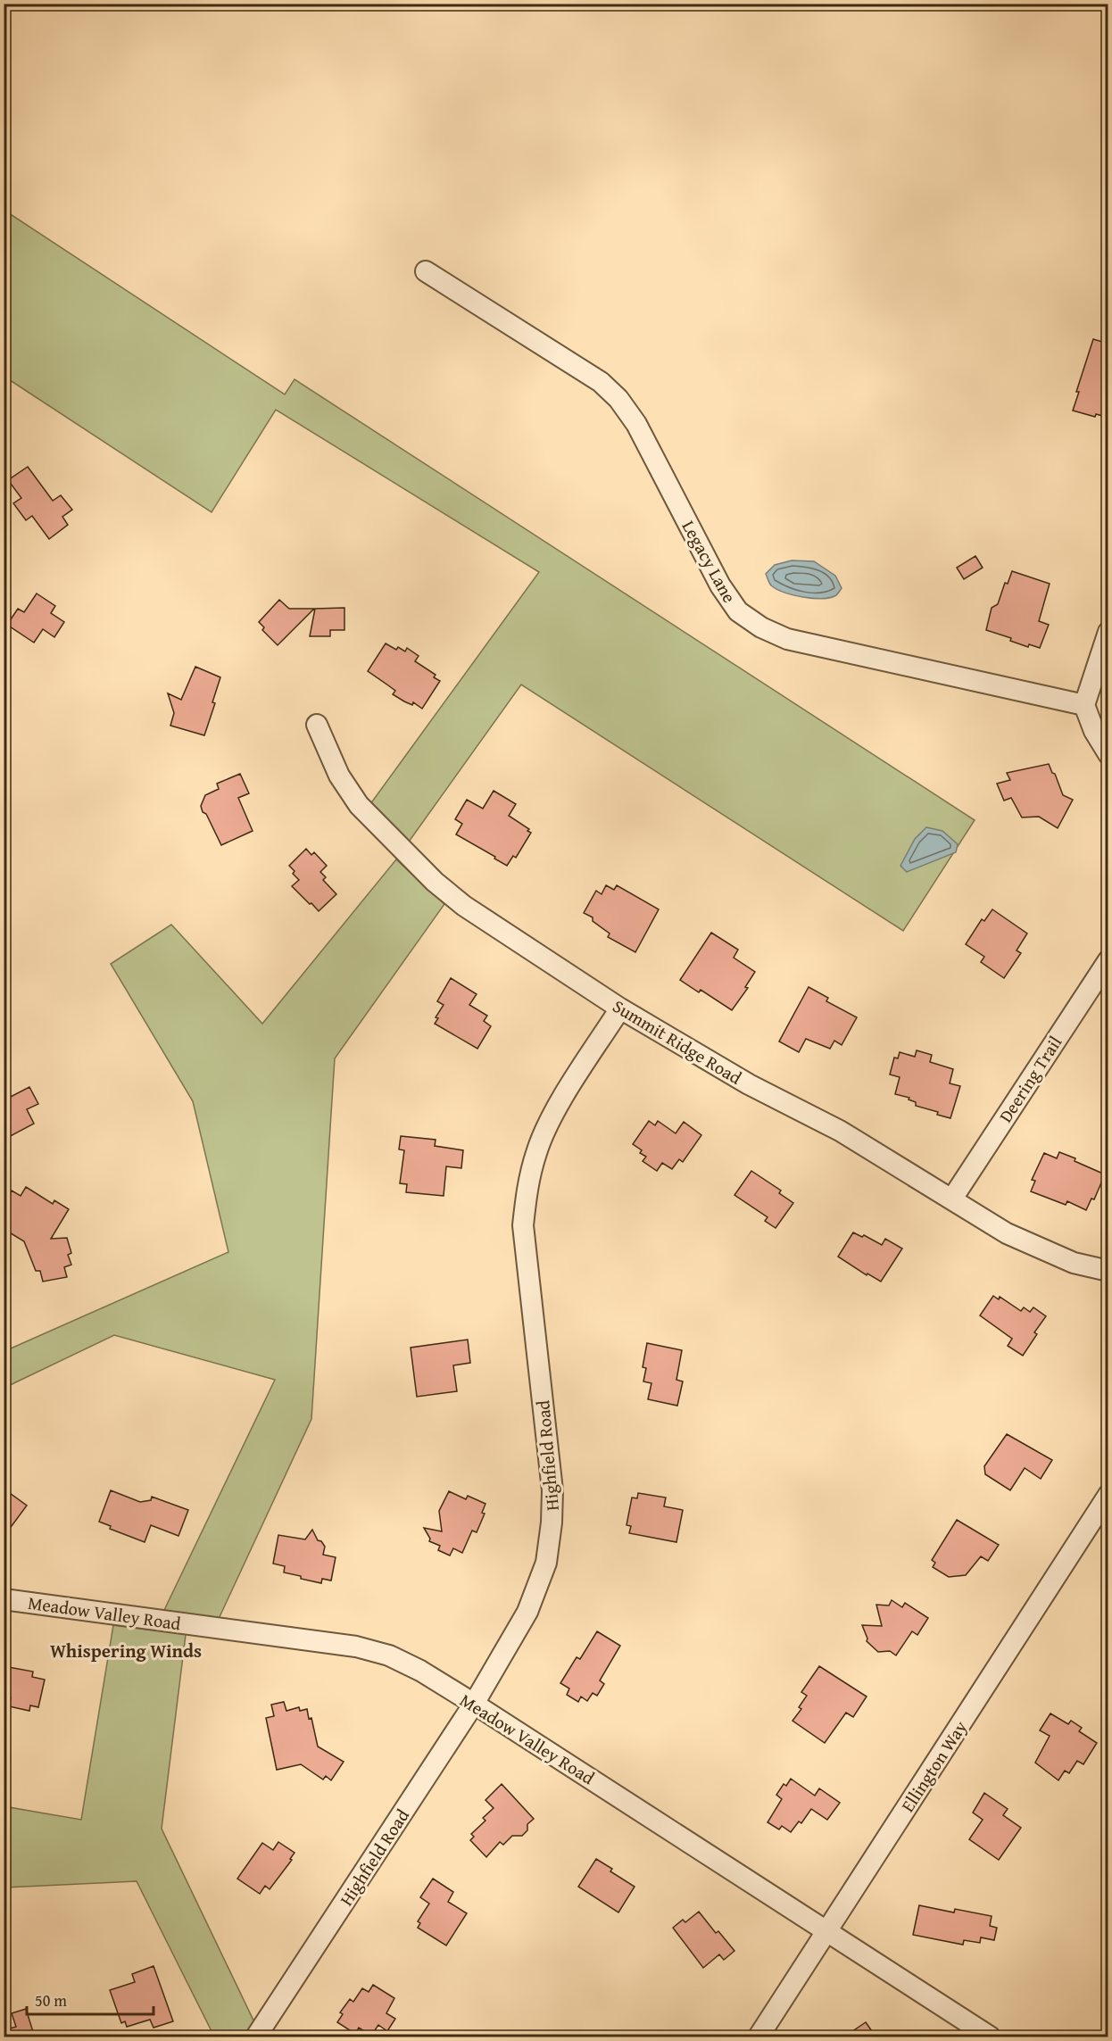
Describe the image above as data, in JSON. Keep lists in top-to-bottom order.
{
  "streets": {
    "street": [
      "Legacy Lane",
      "Summit Ridge Road",
      "Deering Trail",
      "Highfield Road",
      "Meadow Valley Road",
      "Ellington Way"
    ]
  },
  "crossings": [
    ["Summit Ridge Road", "Deering Trail"],
    ["Summit Ridge Road", "Highfield Road"],
    ["Highfield Road", "Meadow Valley Road"],
    ["Meadow Valley Road", "Ellington Way"]
  ],
  "districts": ["Whispering Winds"],
  "scale_bar": "50 m"
}
